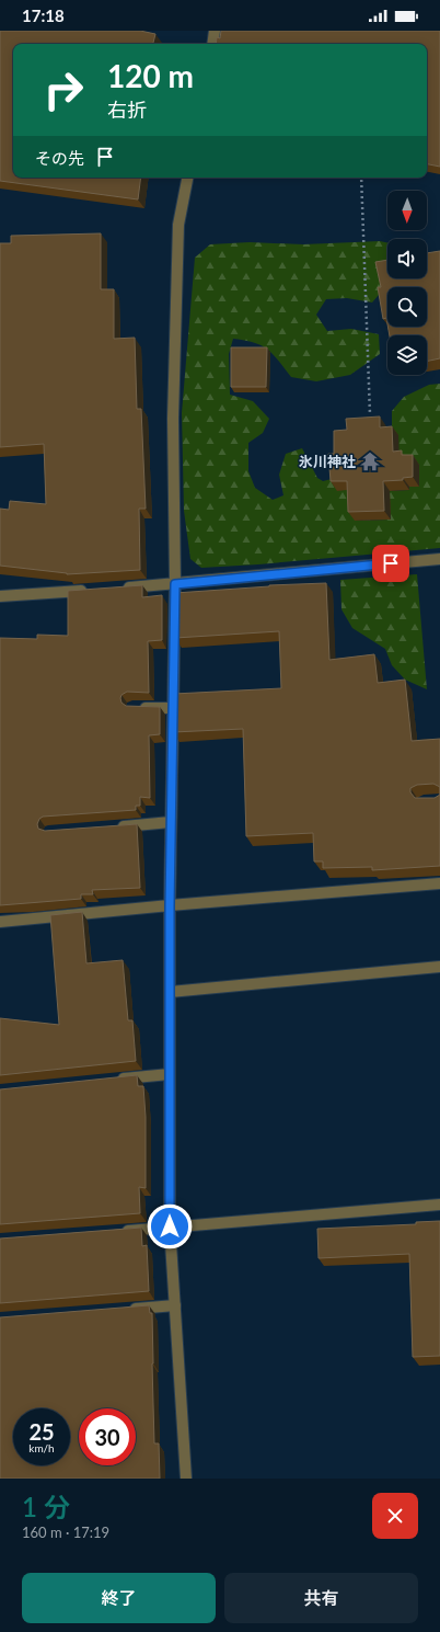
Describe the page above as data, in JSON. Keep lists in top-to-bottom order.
{
  "places": {
    "temple": ["氷川神社"]
  },
  "north": "bottom",
  "page": {
    "status": "17:18",
    "turn": ["120 m", "右折"],
    "then": "その先",
    "speed": "25 km/h",
    "limit": "30",
    "heading": ["1 分", "160 m · 17:19"],
    "buttons": ["終了", "共有"]
  }
}
